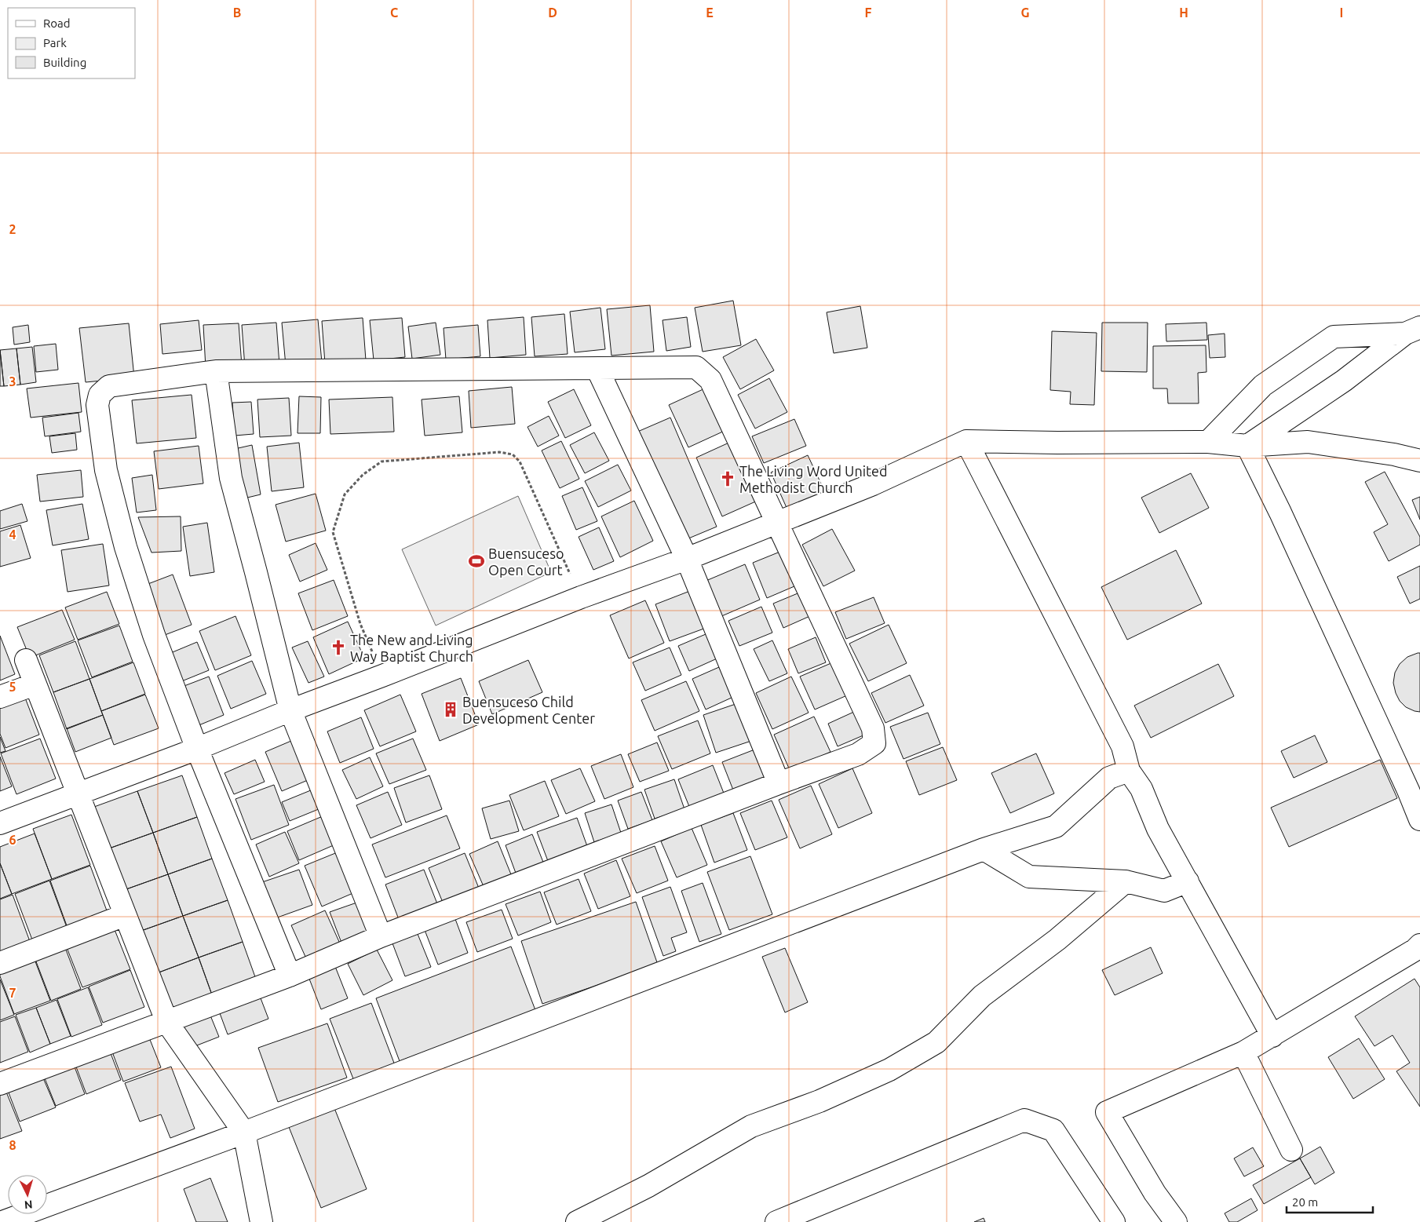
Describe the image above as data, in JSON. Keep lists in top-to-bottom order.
{
  "places": {
    "church": ["The Living Word United Methodist Church", "The New and Living Way Baptist Church"],
    "sports": ["Buensuceso Open Court"],
    "building": ["Buensuceso Child Development Center"]
  },
  "legend": ["Road", "Park", "Building"],
  "scale_bar": "20 m",
  "north": "bottom",
  "grid": {
    "columns": [
      "B",
      "C",
      "D",
      "E",
      "F",
      "G",
      "H",
      "I"
    ],
    "rows": [
      "2",
      "3",
      "4",
      "5",
      "6",
      "7",
      "8"
    ]
  }
}
